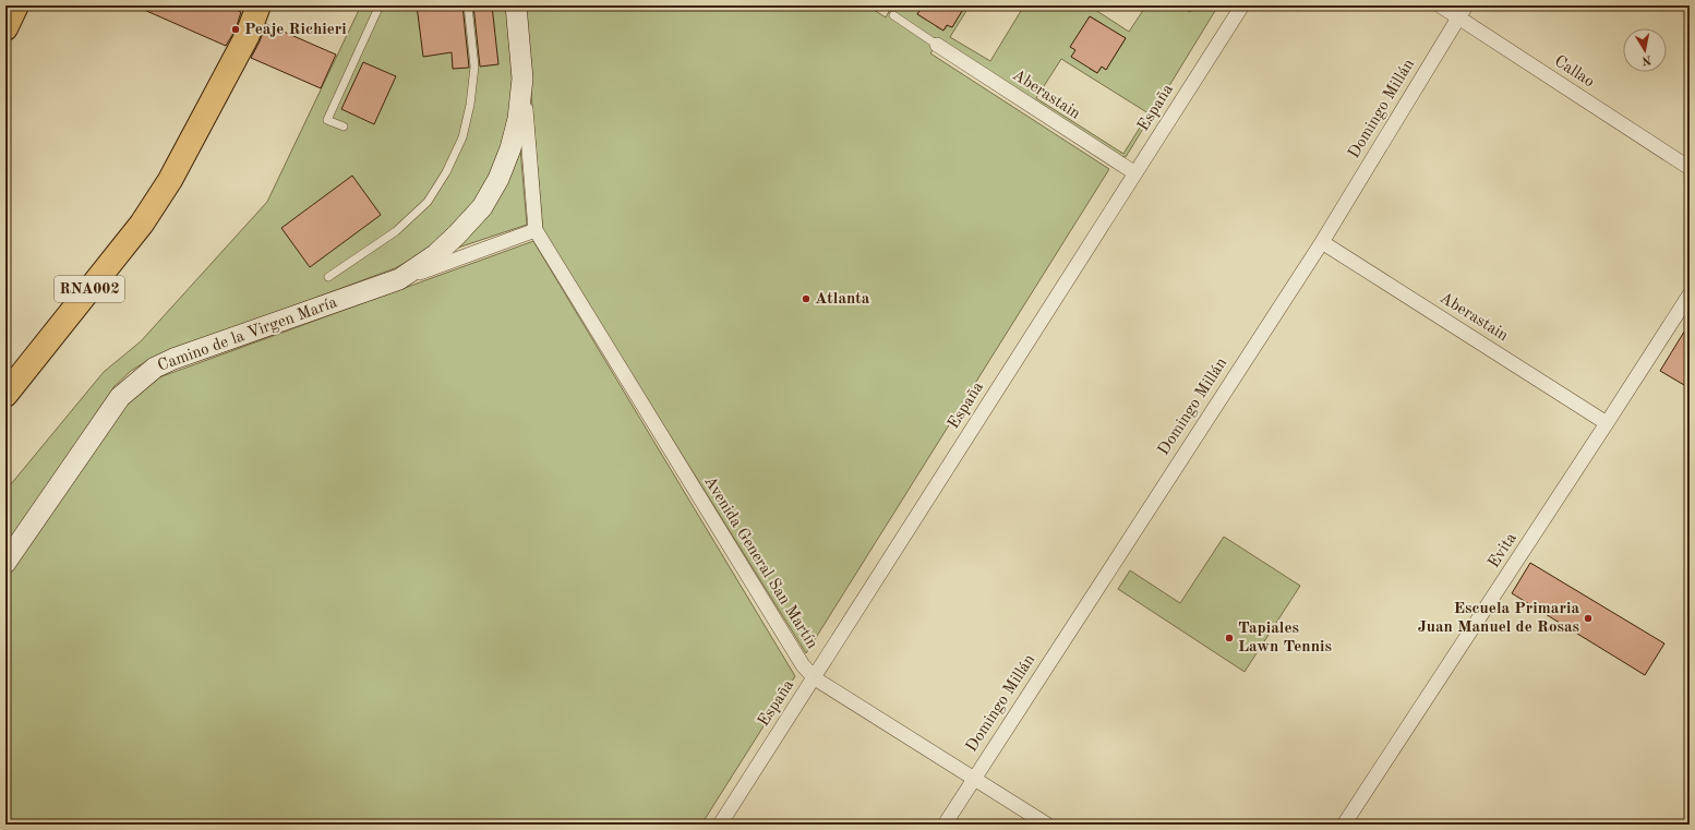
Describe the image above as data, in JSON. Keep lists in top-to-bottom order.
{
  "streets": {
    "highway": ["RNA002"],
    "street": [
      "Callao",
      "Aberastain",
      "España",
      "Domingo Millán",
      "Camino de la Virgen María",
      "Evita",
      "Avenida General San Martín"
    ]
  },
  "crossings": [
    ["Callao", "Domingo Millán"],
    ["Aberastain", "España"],
    ["Aberastain", "Domingo Millán"],
    ["Aberastain", "Evita"],
    ["España", "Avenida General San Martín"],
    ["Domingo Millán", "Avenida General San Martín"],
    ["Camino de la Virgen María", "Avenida General San Martín"]
  ],
  "places": [
    "Peaje Richieri",
    "Atlanta",
    "Escuela Primaria Juan Manuel de Rosas",
    "Tapiales Lawn Tennis"
  ],
  "north": "bottom"
}
